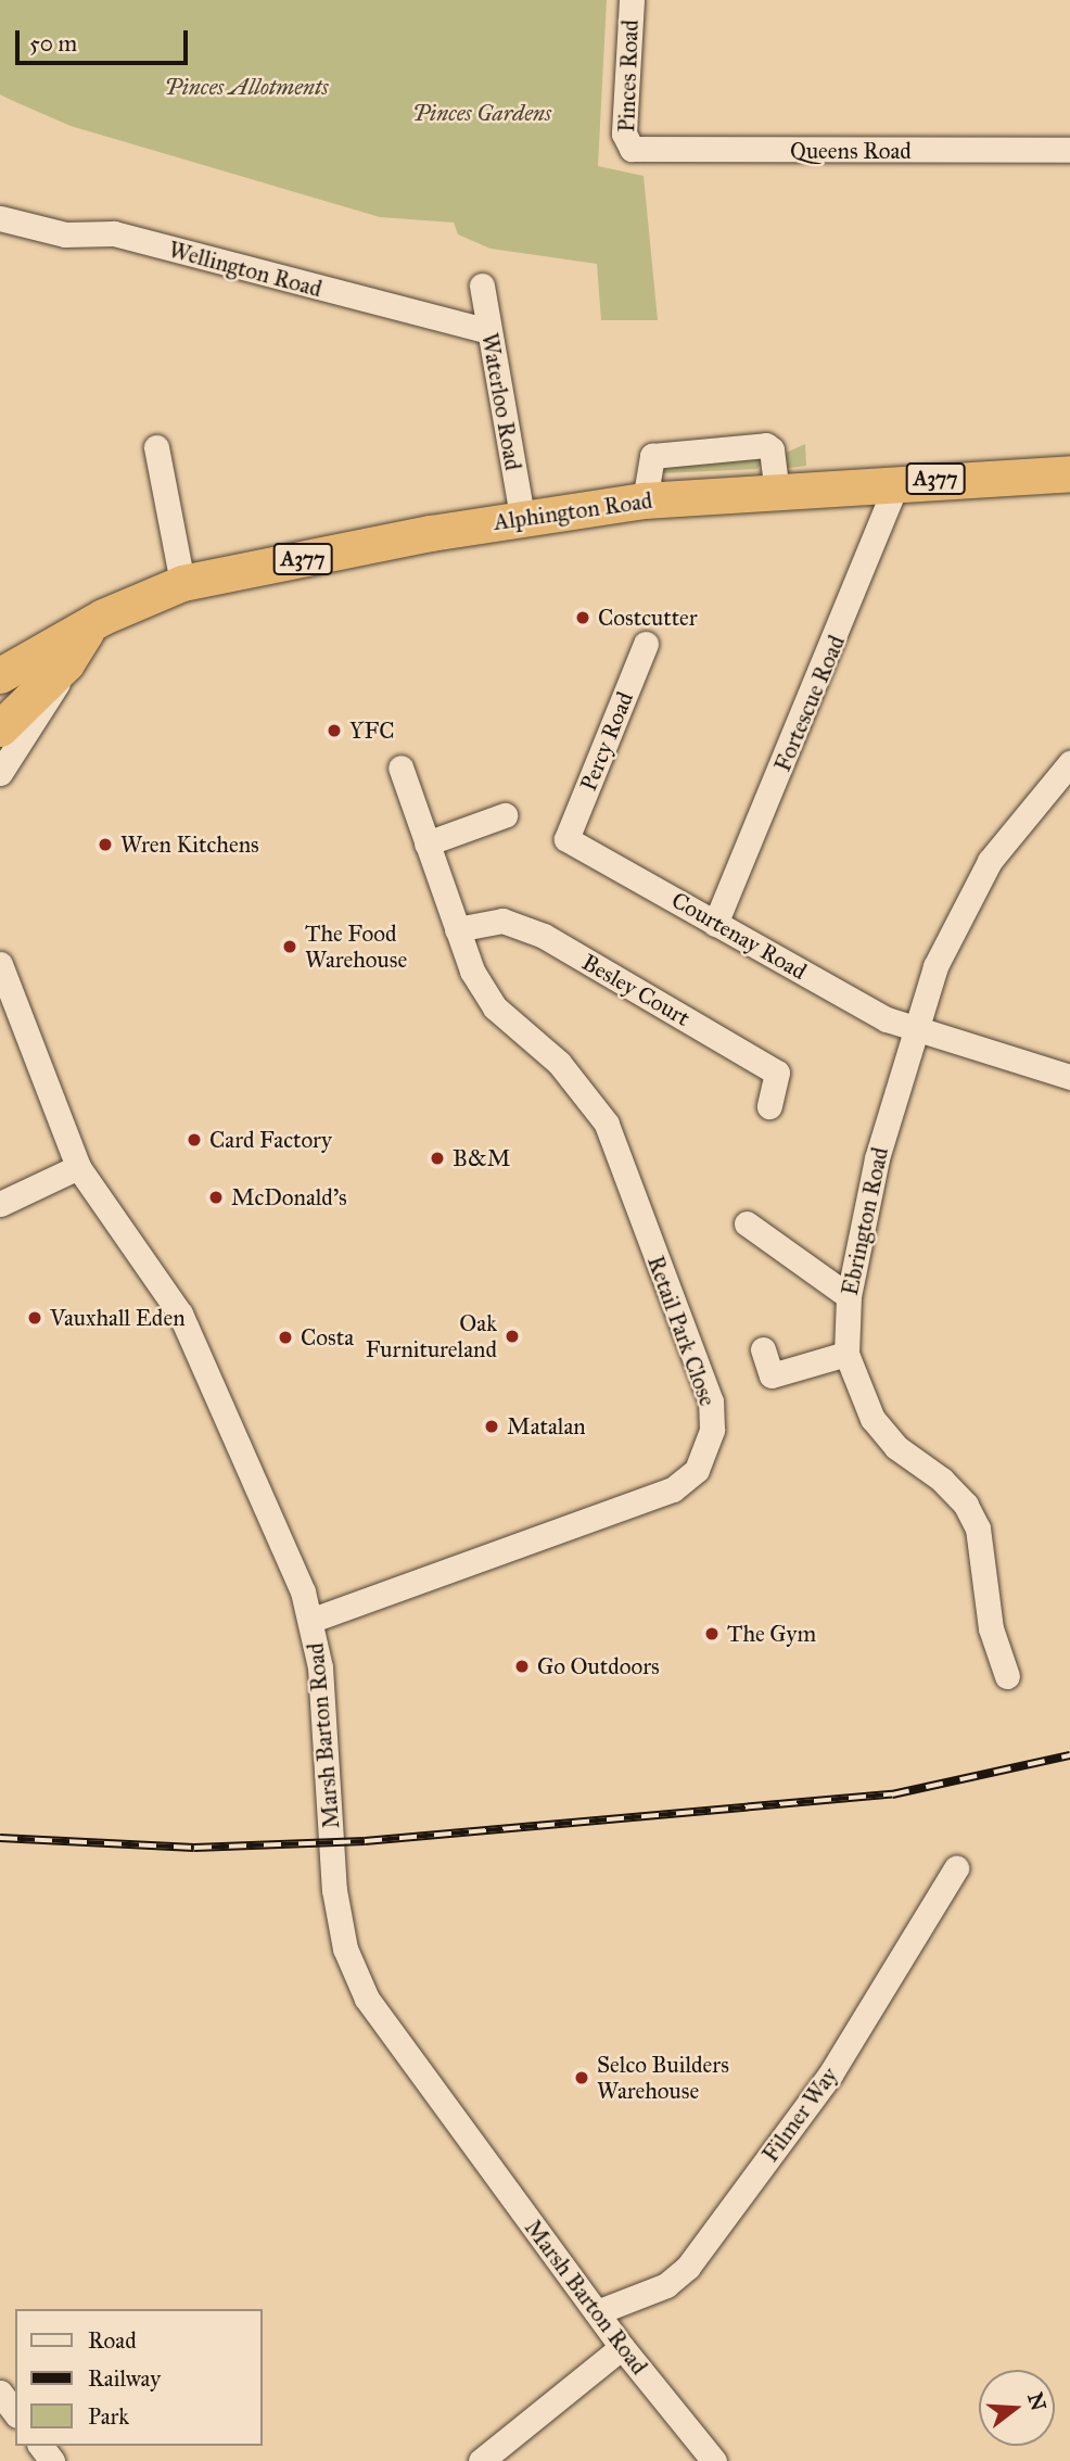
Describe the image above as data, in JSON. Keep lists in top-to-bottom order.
{
  "streets": {
    "highway": ["A377", "Alphington Road"],
    "street": [
      "Pinces Road",
      "Queens Road",
      "Wellington Road",
      "Waterloo Road",
      "Fortescue Road",
      "Percy Road",
      "Courtenay Road",
      "Besley Court",
      "Ebrington Road",
      "Retail Park Close",
      "Marsh Barton Road",
      "Filmer Way"
    ]
  },
  "crossings": [
    ["Pinces Road", "Queens Road"],
    ["Wellington Road", "Waterloo Road"],
    ["Waterloo Road", "Alphington Road"],
    ["Alphington Road", "Fortescue Road"],
    ["Fortescue Road", "Courtenay Road"],
    ["Percy Road", "Courtenay Road"],
    ["Courtenay Road", "Ebrington Road"],
    ["Besley Court", "Retail Park Close"],
    ["Retail Park Close", "Marsh Barton Road"],
    ["Marsh Barton Road", "Filmer Way"]
  ],
  "parks": ["Pinces Allotments", "Pinces Gardens"],
  "places": [
    "Costcutter",
    "YFC",
    "Wren Kitchens",
    "The Food Warehouse",
    "Card Factory",
    "B&M",
    "McDonald's",
    "Vauxhall Eden",
    "Oak Furnitureland",
    "Costa",
    "Matalan",
    "The Gym",
    "Go Outdoors",
    "Selco Builders Warehouse"
  ],
  "legend": ["Road", "Railway", "Park"],
  "scale_bar": "50 m",
  "north": "right"
}
